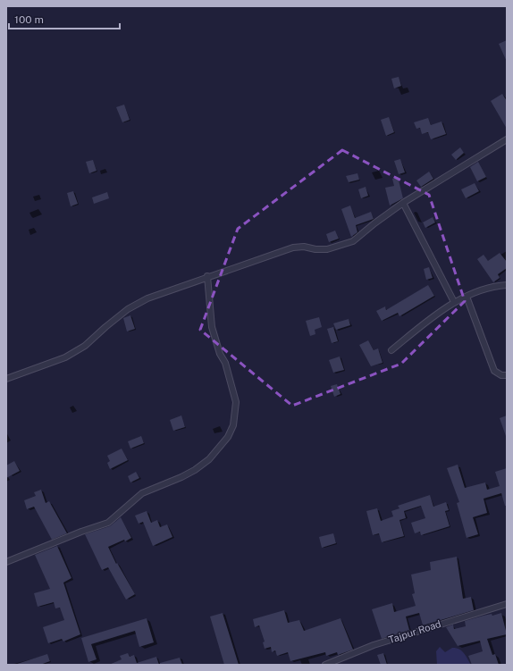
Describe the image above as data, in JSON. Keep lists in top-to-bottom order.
{
  "streets": {
    "street": ["Tajpur Road"]
  },
  "scale_bar": "100 m"
}
